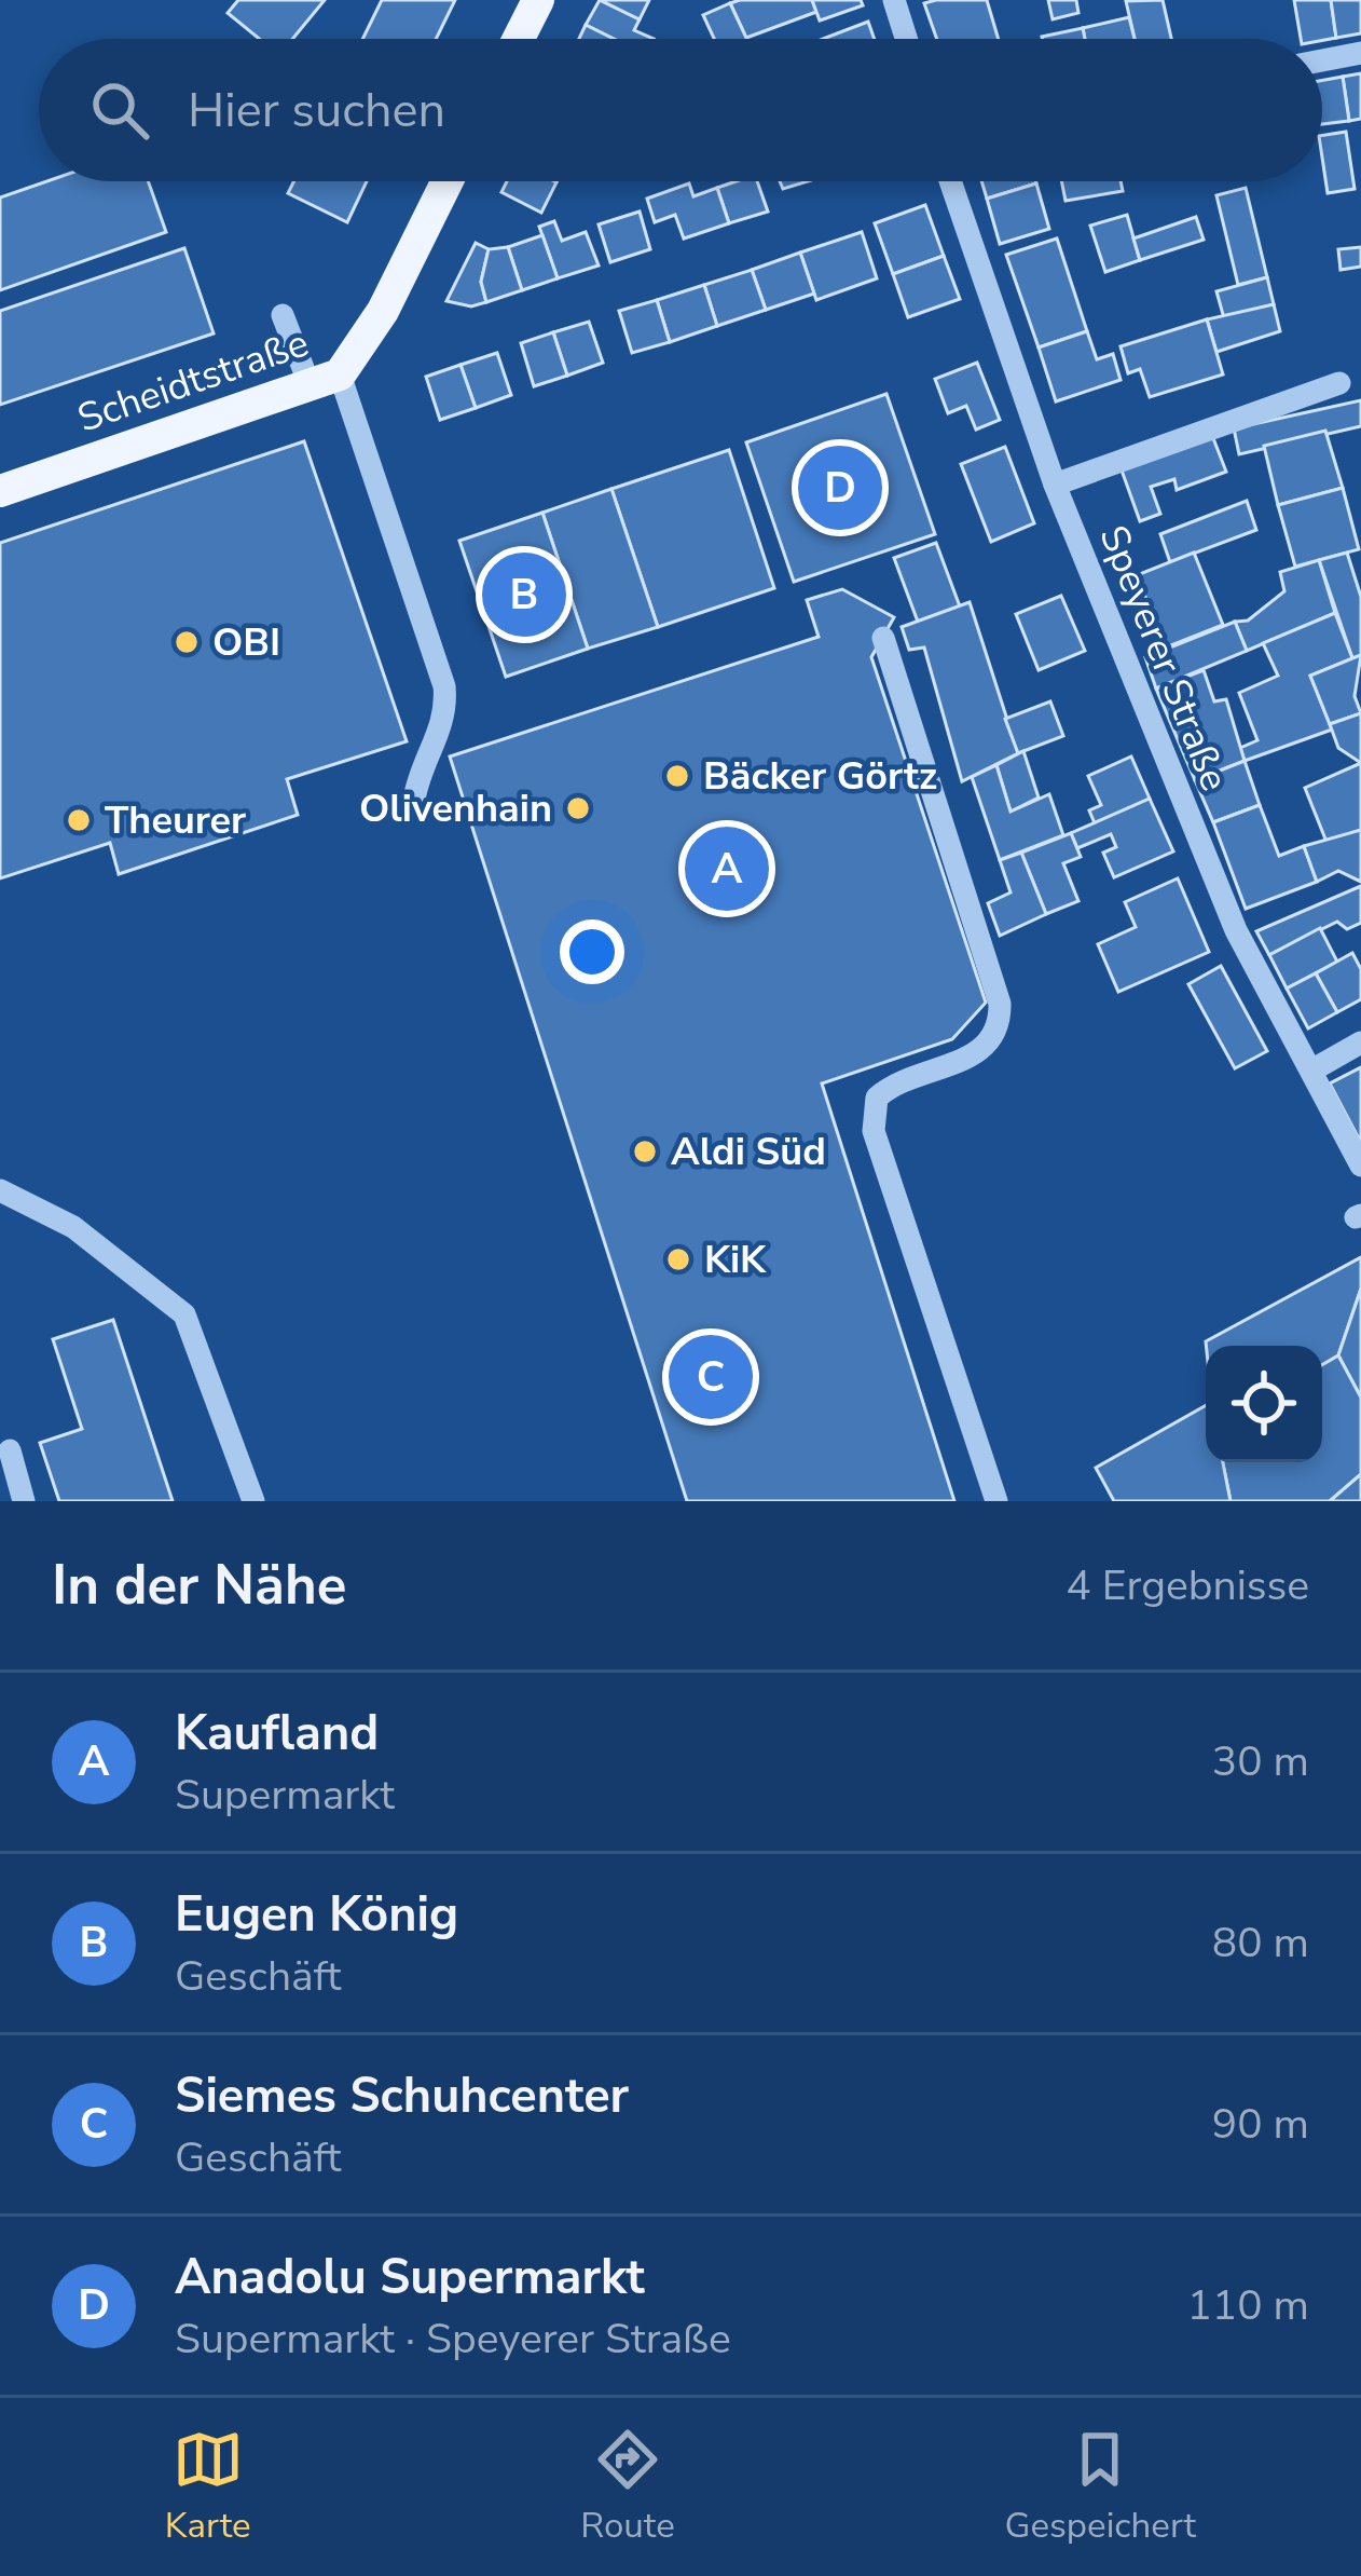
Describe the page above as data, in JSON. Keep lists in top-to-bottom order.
{
  "streets": {
    "main road": ["Scheidtstraße"],
    "street": ["Speyerer Straße"]
  },
  "places": [
    "OBI",
    "Bäcker Görtz",
    "Olivenhain",
    "Theurer",
    "Aldi Süd",
    "KiK"
  ],
  "page": {
    "search": "Hier suchen",
    "pins": [
      "D",
      "B",
      "A",
      "C"
    ],
    "heading": ["In der Nähe", "4 Ergebnisse"],
    "list": [
      {
        "mark": "A",
        "name": "Kaufland",
        "note": "Supermarkt",
        "value": "30 m"
      },
      {
        "mark": "B",
        "name": "Eugen König",
        "note": "Geschäft",
        "value": "80 m"
      },
      {
        "mark": "C",
        "name": "Siemes Schuhcenter",
        "note": "Geschäft",
        "value": "90 m"
      },
      {
        "mark": "D",
        "name": "Anadolu Supermarkt",
        "note": "Supermarkt · Speyerer Straße",
        "value": "110 m"
      }
    ],
    "nav": ["Karte", "Route", "Gespeichert"]
  }
}
